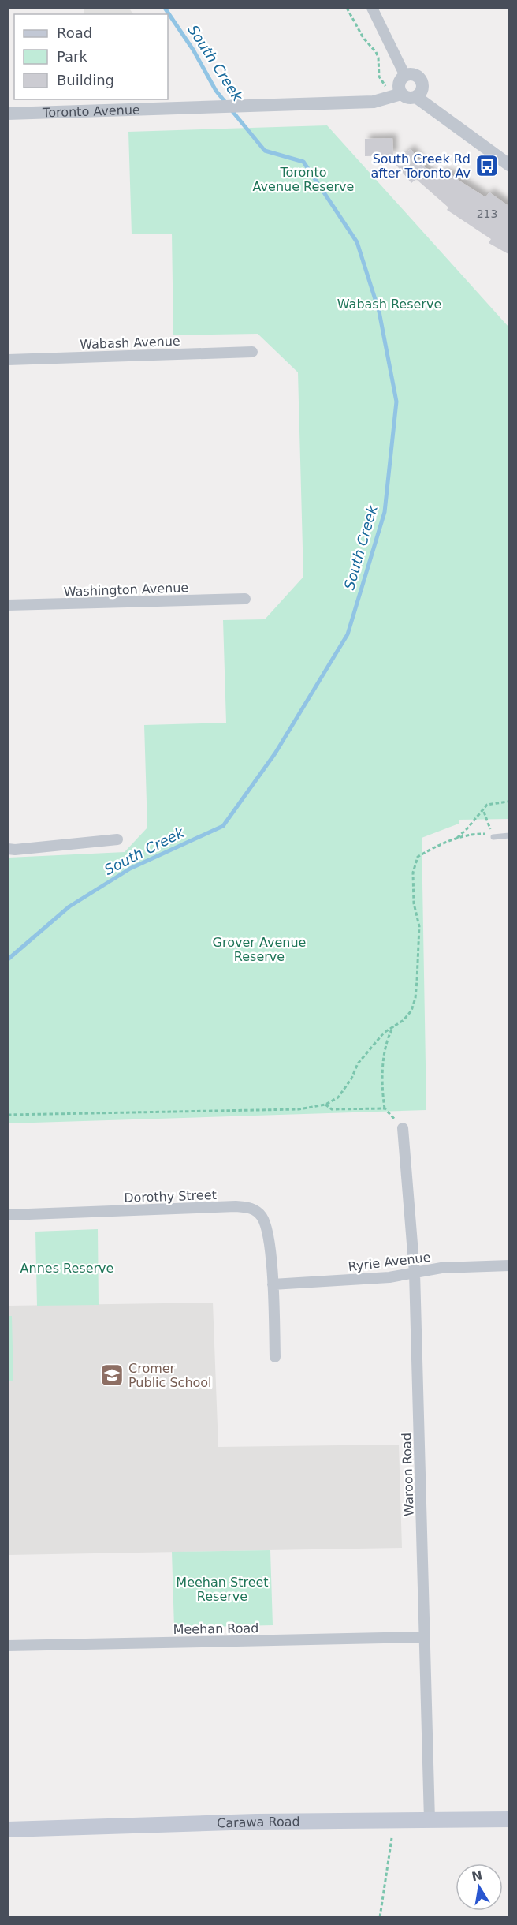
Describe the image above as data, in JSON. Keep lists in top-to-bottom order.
{
  "streets": {
    "main road": ["Carawa Road"],
    "street": [
      "Toronto Avenue",
      "Wabash Avenue",
      "Washington Avenue",
      "Dorothy Street",
      "Ryrie Avenue",
      "Waroon Road",
      "Meehan Road"
    ]
  },
  "crossings": [
    ["Dorothy Street", "Ryrie Avenue"],
    ["Ryrie Avenue", "Waroon Road"],
    ["Waroon Road", "Meehan Road"],
    ["Waroon Road", "Carawa Road"]
  ],
  "water": ["South Creek"],
  "parks": [
    "Toronto Avenue Reserve",
    "Wabash Reserve",
    "Grover Avenue Reserve",
    "Annes Reserve",
    "Meehan Street Reserve"
  ],
  "places": {
    "bus stop": ["South Creek Rd after Toronto Av"],
    "school or university": ["Cromer Public School"]
  },
  "house_numbers": ["213"],
  "legend": ["Road", "Park", "Building"],
  "north": "top"
}
